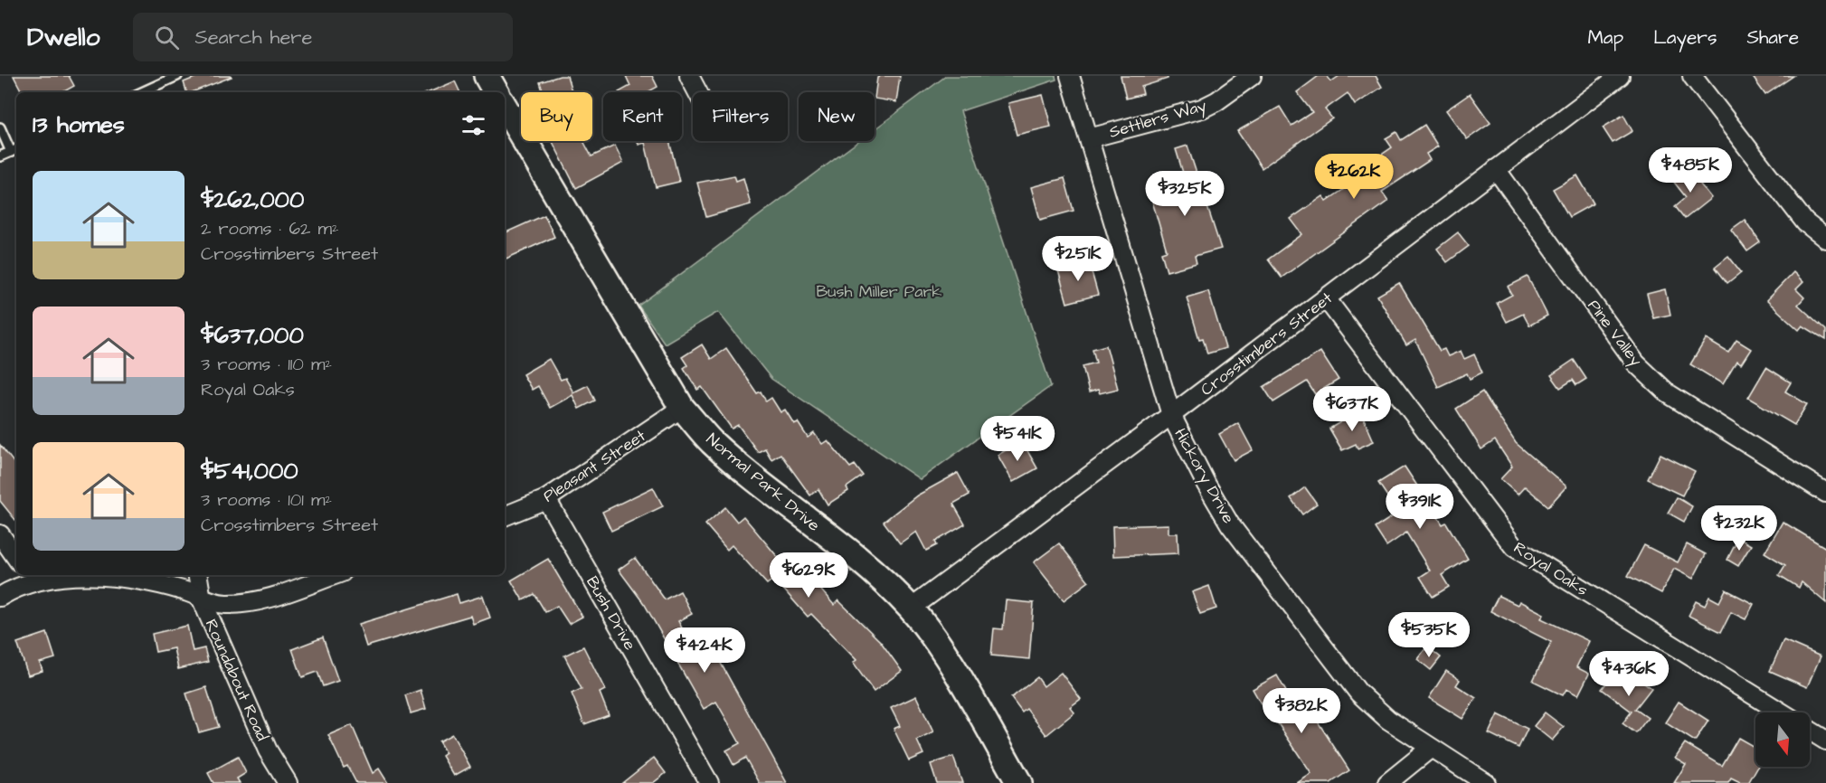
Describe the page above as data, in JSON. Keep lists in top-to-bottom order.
{
  "streets": {
    "street": [
      "Settlers Way",
      "Pine Valley",
      "Crosstimbers Street",
      "Pleasant Street",
      "Hickory Drive",
      "Normal Park Drive",
      "Royal Oaks",
      "Bush Drive",
      "Roundabout Road"
    ]
  },
  "crossings": [
    ["Settlers Way", "Hickory Drive"],
    ["Pine Valley", "Crosstimbers Street"],
    ["Crosstimbers Street", "Hickory Drive"],
    ["Crosstimbers Street", "Normal Park Drive"],
    ["Crosstimbers Street", "Royal Oaks"],
    ["Pleasant Street", "Normal Park Drive"],
    ["Pleasant Street", "Bush Drive"]
  ],
  "parks": ["Bush Miller Park"],
  "north": "bottom",
  "page": {
    "header": "Dwello",
    "search": "Search here",
    "nav": ["Map", "Layers", "Share"],
    "chip": [
      "Buy",
      "Rent",
      "Filters",
      "New"
    ],
    "heading": "13 homes",
    "price": [
      "$485K",
      "$262K",
      "$325K",
      "$251K",
      "$637K",
      "$541K",
      "$391K",
      "$232K",
      "$629K",
      "$535K",
      "$424K",
      "$436K",
      "$382K"
    ],
    "list": [
      {
        "name": "$262,000",
        "note": "2 rooms · 62 m² · Crosstimbers Street"
      },
      {
        "name": "$637,000",
        "note": "3 rooms · 110 m² · Royal Oaks"
      },
      {
        "name": "$541,000",
        "note": "3 rooms · 101 m² · Crosstimbers Street"
      }
    ]
  }
}
